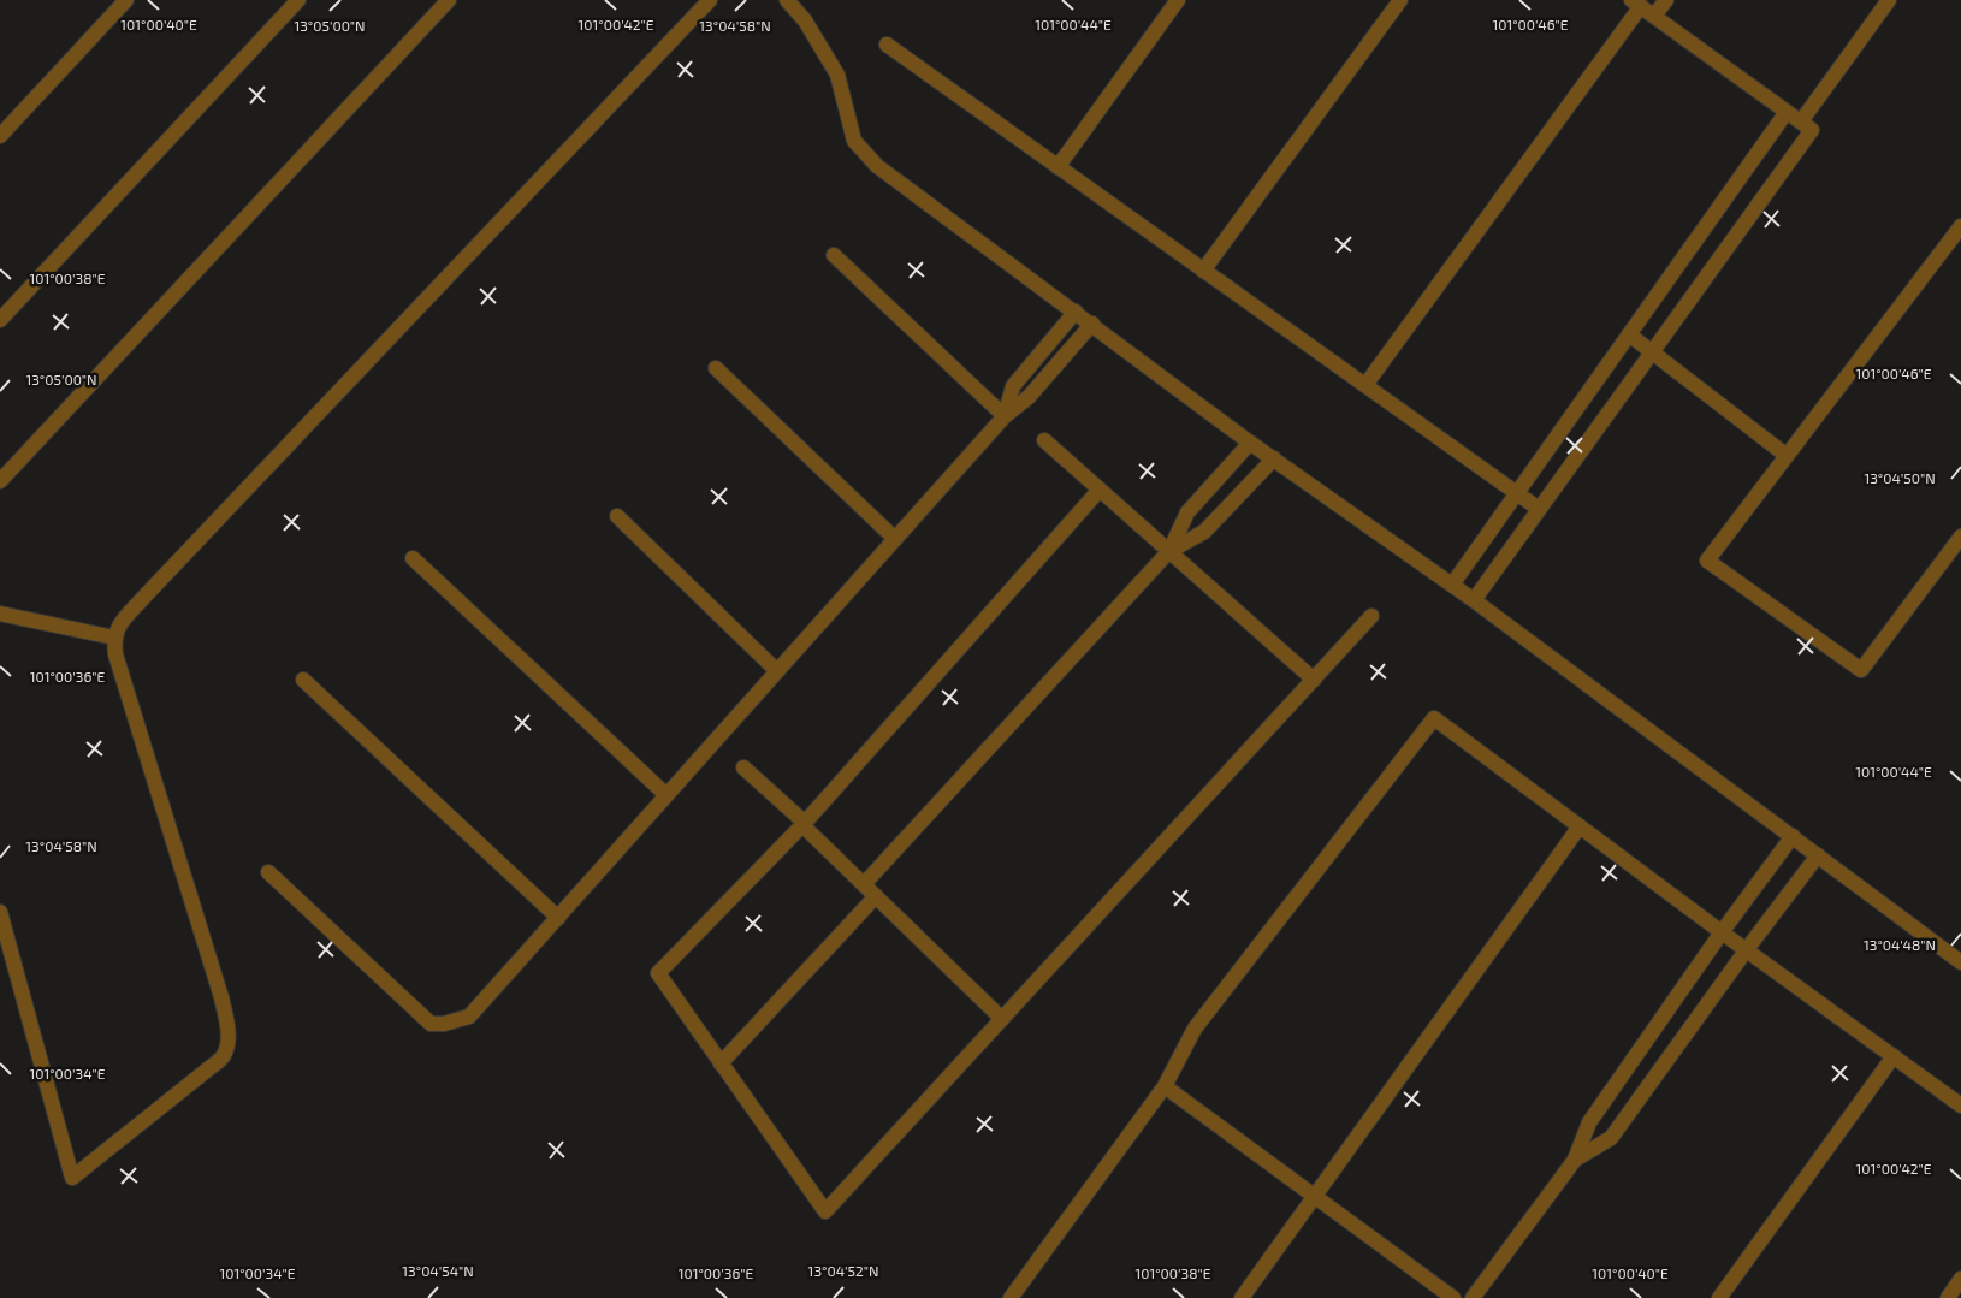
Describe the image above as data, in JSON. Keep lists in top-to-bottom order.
{
  "coordinates": [
    "101°00'40\"E",
    "101°00'46\"E",
    "101°00'42\"E",
    "101°00'44\"E",
    "13°05'00\"N",
    "13°04'58\"N",
    "101°00'38\"E",
    "13°04'50\"N",
    "101°00'36\"E",
    "13°04'48\"N",
    "101°00'34\"E",
    "13°04'54\"N",
    "13°04'52\"N"
  ]
}
